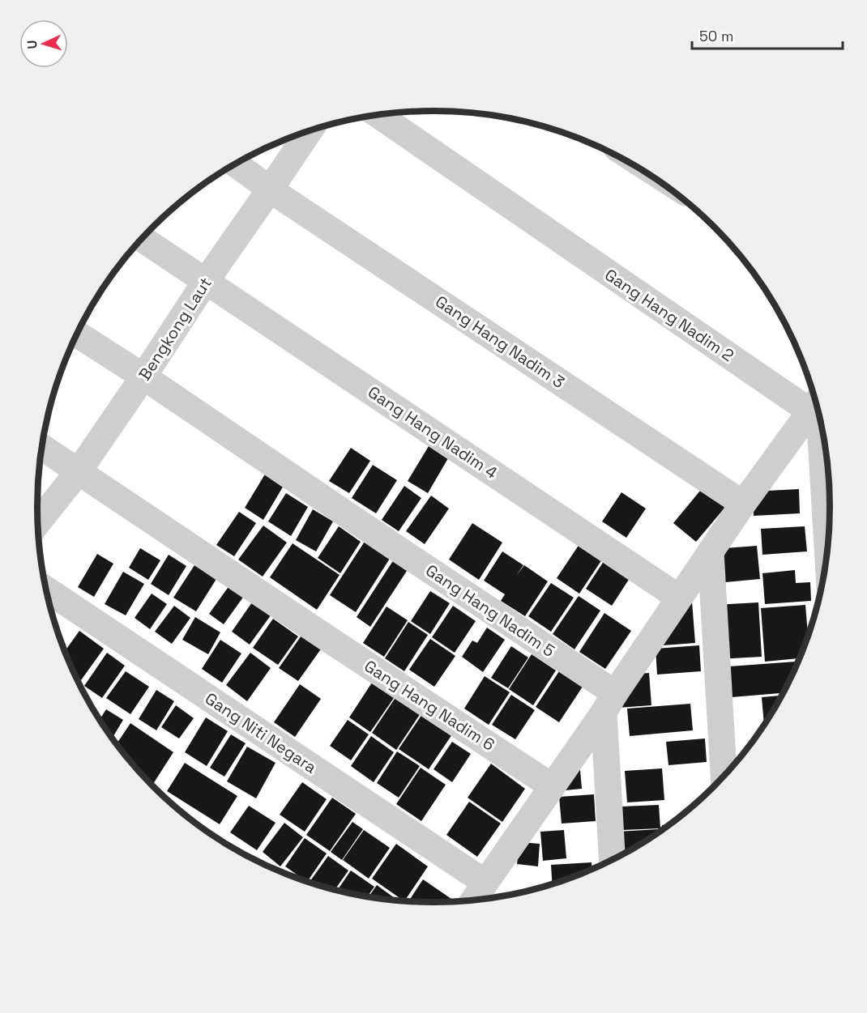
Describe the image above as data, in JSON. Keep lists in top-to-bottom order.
{
  "streets": {
    "street": [
      "Gang Hang Nadim 2",
      "Bengkong Laut",
      "Gang Hang Nadim 3",
      "Gang Hang Nadim 4",
      "Gang Hang Nadim 5",
      "Gang Hang Nadim 6",
      "Gang Niti Negara"
    ]
  },
  "crossings": [
    ["Bengkong Laut", "Gang Hang Nadim 3"],
    ["Bengkong Laut", "Gang Hang Nadim 4"],
    ["Bengkong Laut", "Gang Hang Nadim 5"],
    ["Bengkong Laut", "Gang Hang Nadim 6"]
  ],
  "scale_bar": "50 m",
  "north": "left"
}
